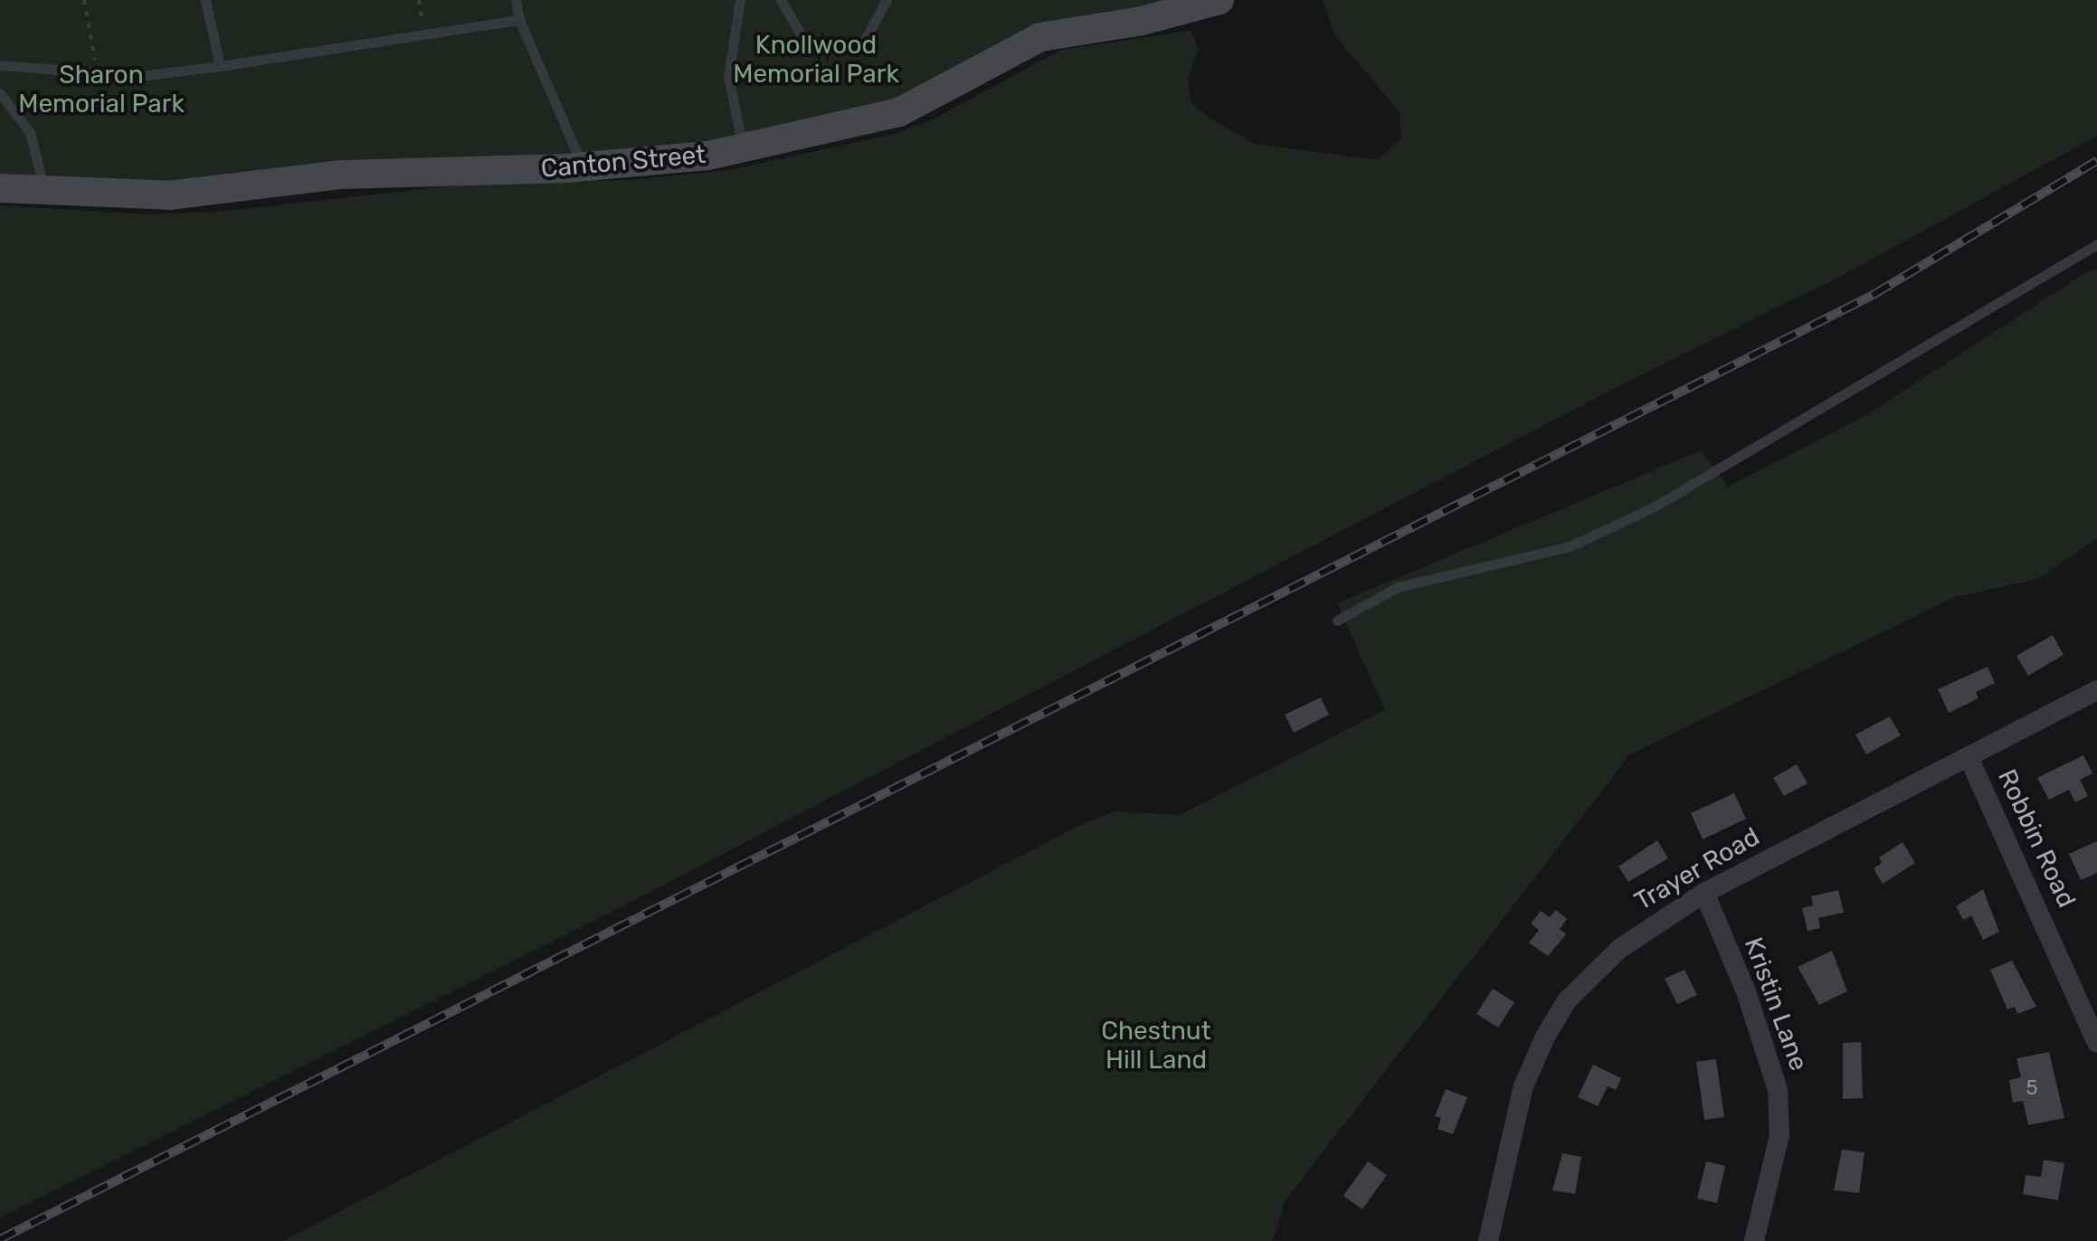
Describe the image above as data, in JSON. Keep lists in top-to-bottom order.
{
  "streets": {
    "street": [
      "Canton Street",
      "Robbin Road",
      "Trayer Road",
      "Kristin Lane"
    ]
  },
  "crossings": [
    ["Robbin Road", "Trayer Road"],
    ["Trayer Road", "Kristin Lane"]
  ],
  "parks": ["Knollwood Memorial Park", "Sharon Memorial Park", "Chestnut Hill Land"],
  "house_numbers": ["5"]
}
